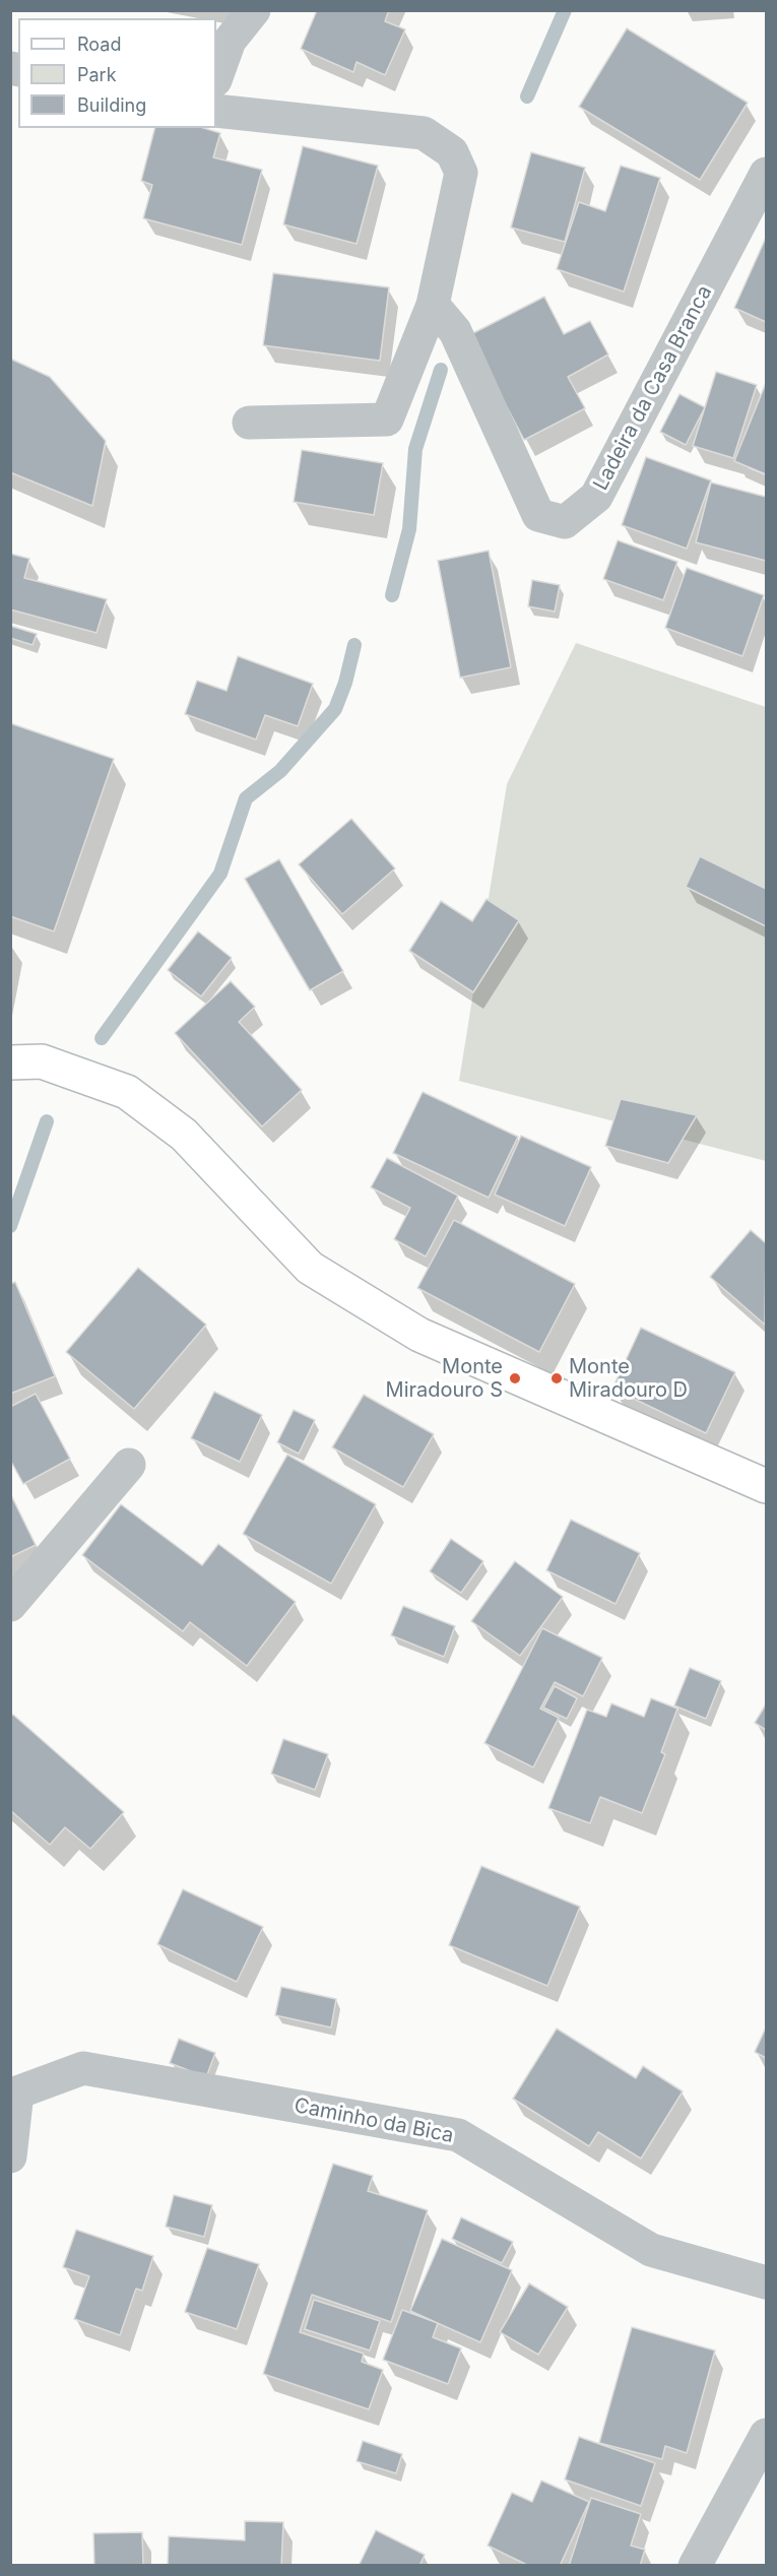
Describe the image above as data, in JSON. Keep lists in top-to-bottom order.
{
  "streets": {
    "street": ["Ladeira da Casa Branca", "Caminho da Bica"]
  },
  "places": ["Monte Miradouro S", "Monte Miradouro D"],
  "legend": ["Road", "Park", "Building"]
}
